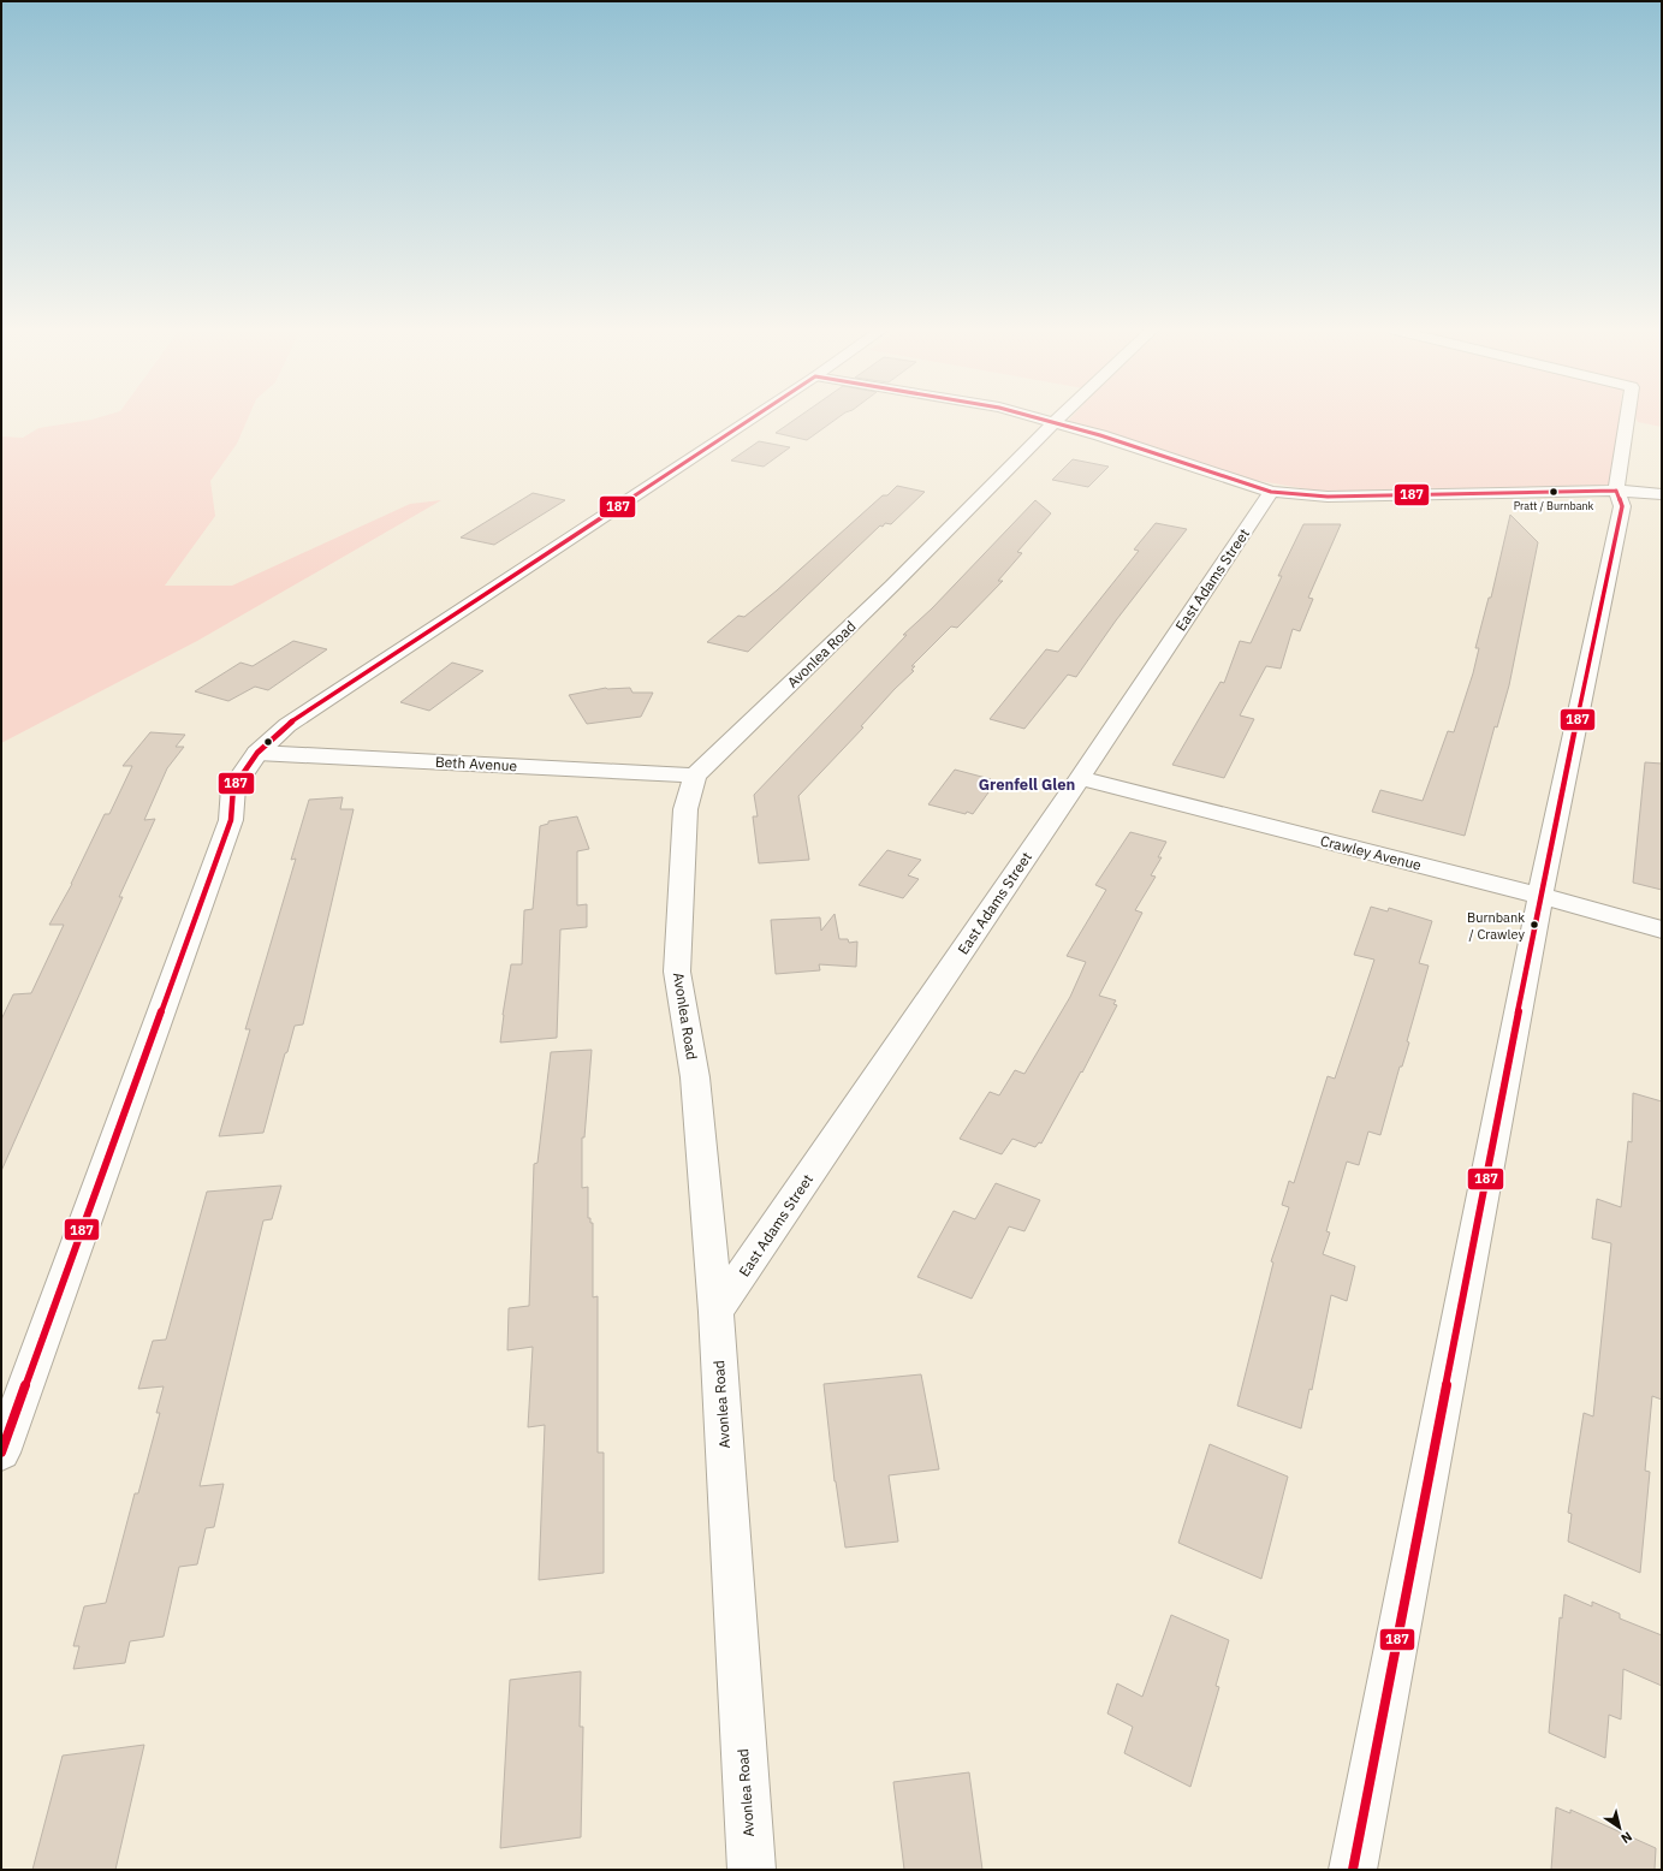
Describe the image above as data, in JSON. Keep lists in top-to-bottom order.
{
  "streets": {
    "street": [
      "East Adams Street",
      "Avonlea Road",
      "Beth Avenue",
      "Crawley Avenue"
    ]
  },
  "crossings": [
    ["East Adams Street", "Avonlea Road"],
    ["East Adams Street", "Crawley Avenue"],
    ["Avonlea Road", "Beth Avenue"]
  ],
  "districts": ["Grenfell Glen"],
  "places": ["Pratt / Burnbank", "Burnbank / Crawley"],
  "lines": ["transit line 187"],
  "north": "bottom right"
}
